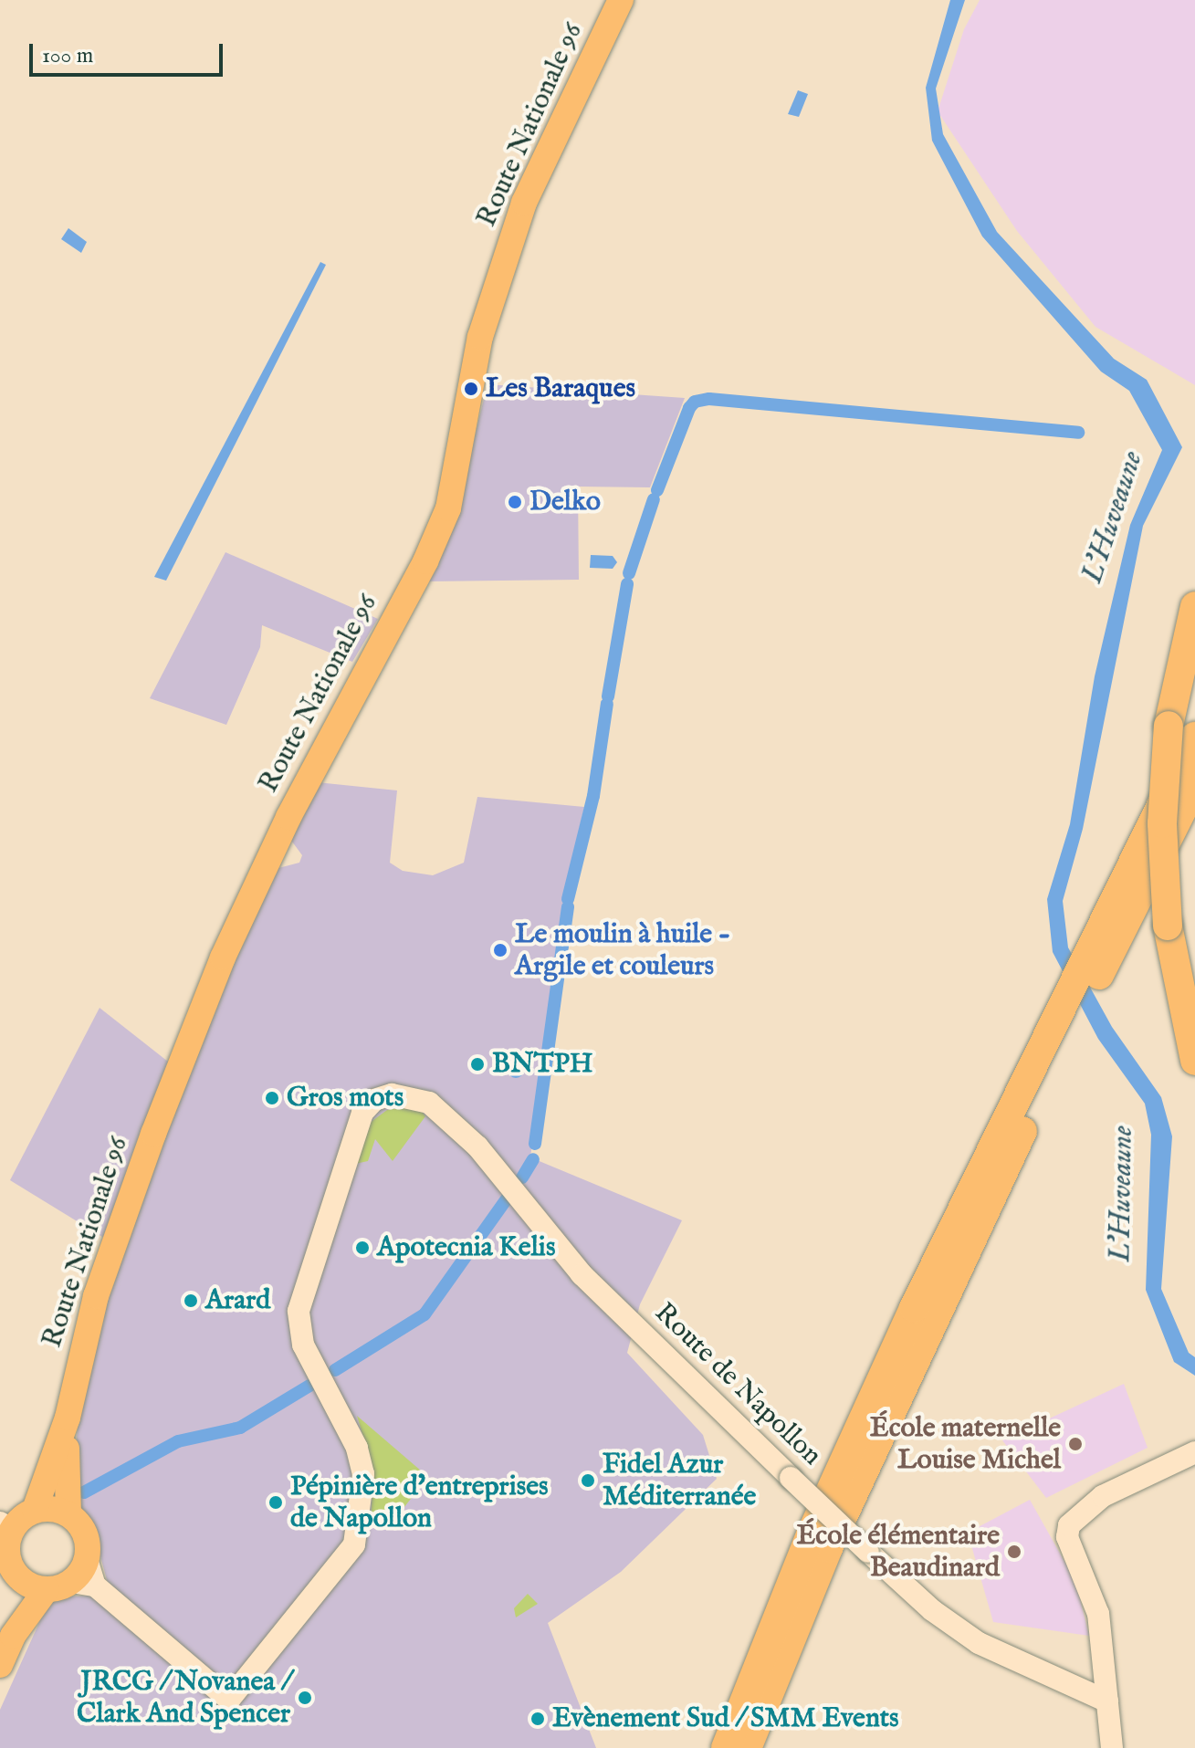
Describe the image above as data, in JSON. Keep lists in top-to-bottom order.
{
  "streets": {
    "main road": ["Route Nationale 96"],
    "street": ["Route de Napollon"]
  },
  "water": ["L'Huveaune"],
  "places": [
    "Les Baraques",
    "Delko",
    "Le moulin à huile - Argile et couleurs",
    "BNTPH",
    "Gros mots",
    "Apotecnia Kelis",
    "Arard",
    "École maternelle Louise Michel",
    "Fidel Azur Méditerranée",
    "Pépinière d'entreprises de Napollon",
    "École élémentaire Beaudinard",
    "JRCG / Novanea / Clark And Spencer",
    "Evènement Sud / SMM Events"
  ],
  "scale_bar": "100 m"
}
